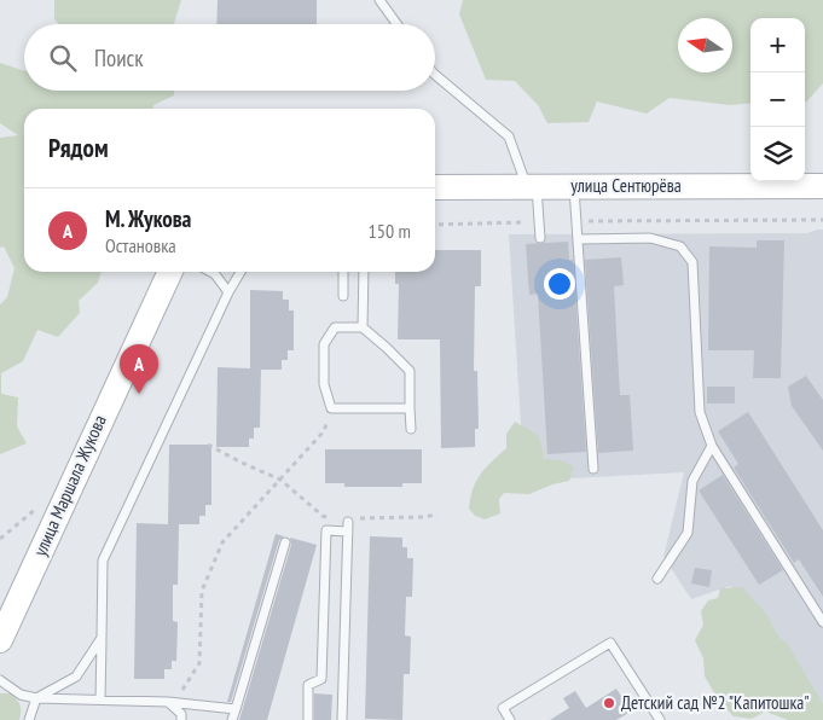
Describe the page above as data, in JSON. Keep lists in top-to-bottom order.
{
  "streets": {
    "main road": ["улица Сентюрёва", "улица Маршала Жукова"]
  },
  "places": ["Детский сад №2 \"Капитошка\""],
  "north": "left",
  "page": {
    "map_buttons": ["+", "−"],
    "search": "Поиск",
    "heading": "Рядом",
    "list": [
      {
        "mark": "A",
        "name": "М. Жукова",
        "note": "Остановка",
        "value": "150 m"
      }
    ],
    "pins": "A"
  }
}
